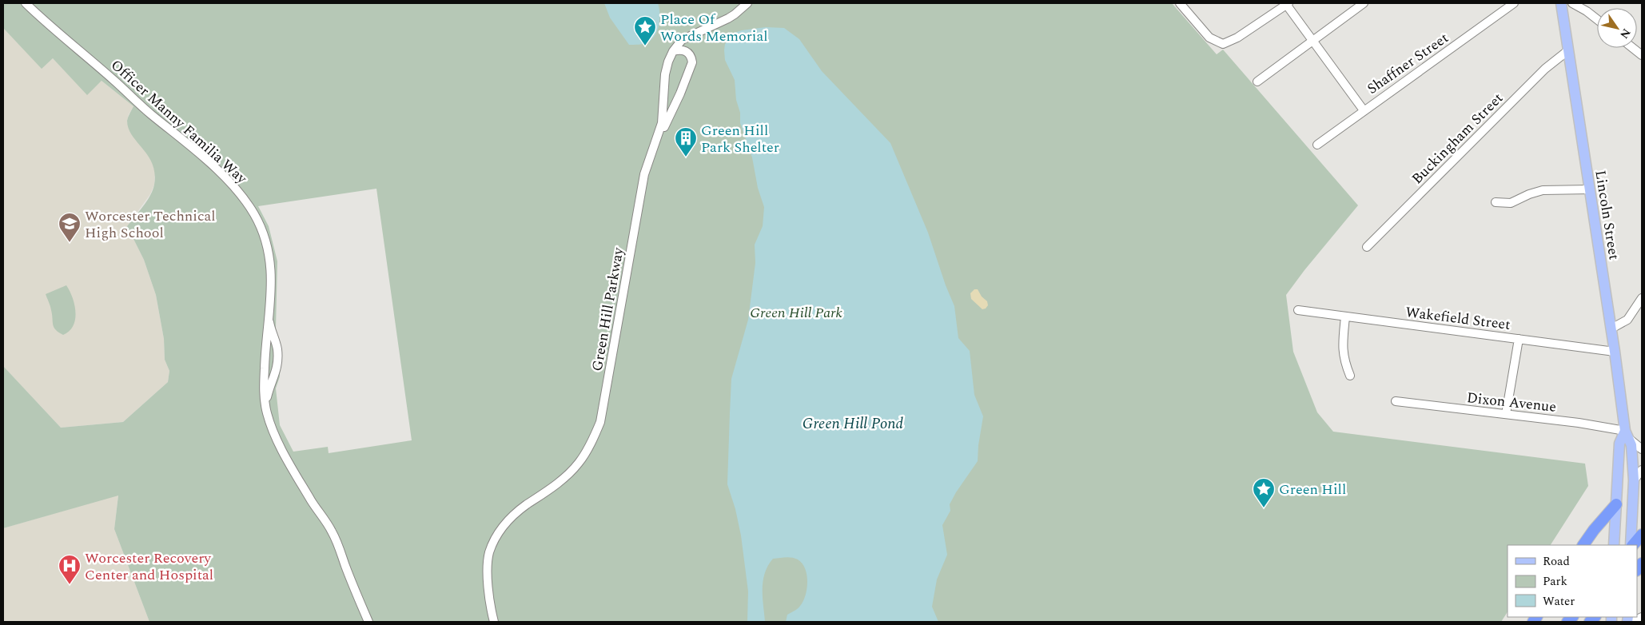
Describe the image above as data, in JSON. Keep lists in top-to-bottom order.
{
  "streets": {
    "main road": ["Lincoln Street"],
    "street": [
      "Shaffner Street",
      "Officer Manny Familia Way",
      "Buckingham Street",
      "Green Hill Parkway",
      "Wakefield Street",
      "Dixon Avenue"
    ]
  },
  "crossings": [
    ["Buckingham Street", "Lincoln Street"],
    ["Lincoln Street", "Wakefield Street"],
    ["Lincoln Street", "Dixon Avenue"]
  ],
  "water": ["Green Hill Pond"],
  "parks": ["Green Hill Park"],
  "places": {
    "place": ["Place Of Words Memorial", "Green Hill"],
    "building": ["Green Hill Park Shelter"],
    "school or university": ["Worcester Technical High School"],
    "hospital": ["Worcester Recovery Center and Hospital"]
  },
  "legend": ["Road", "Park", "Water"],
  "north": "bottom right"
}
